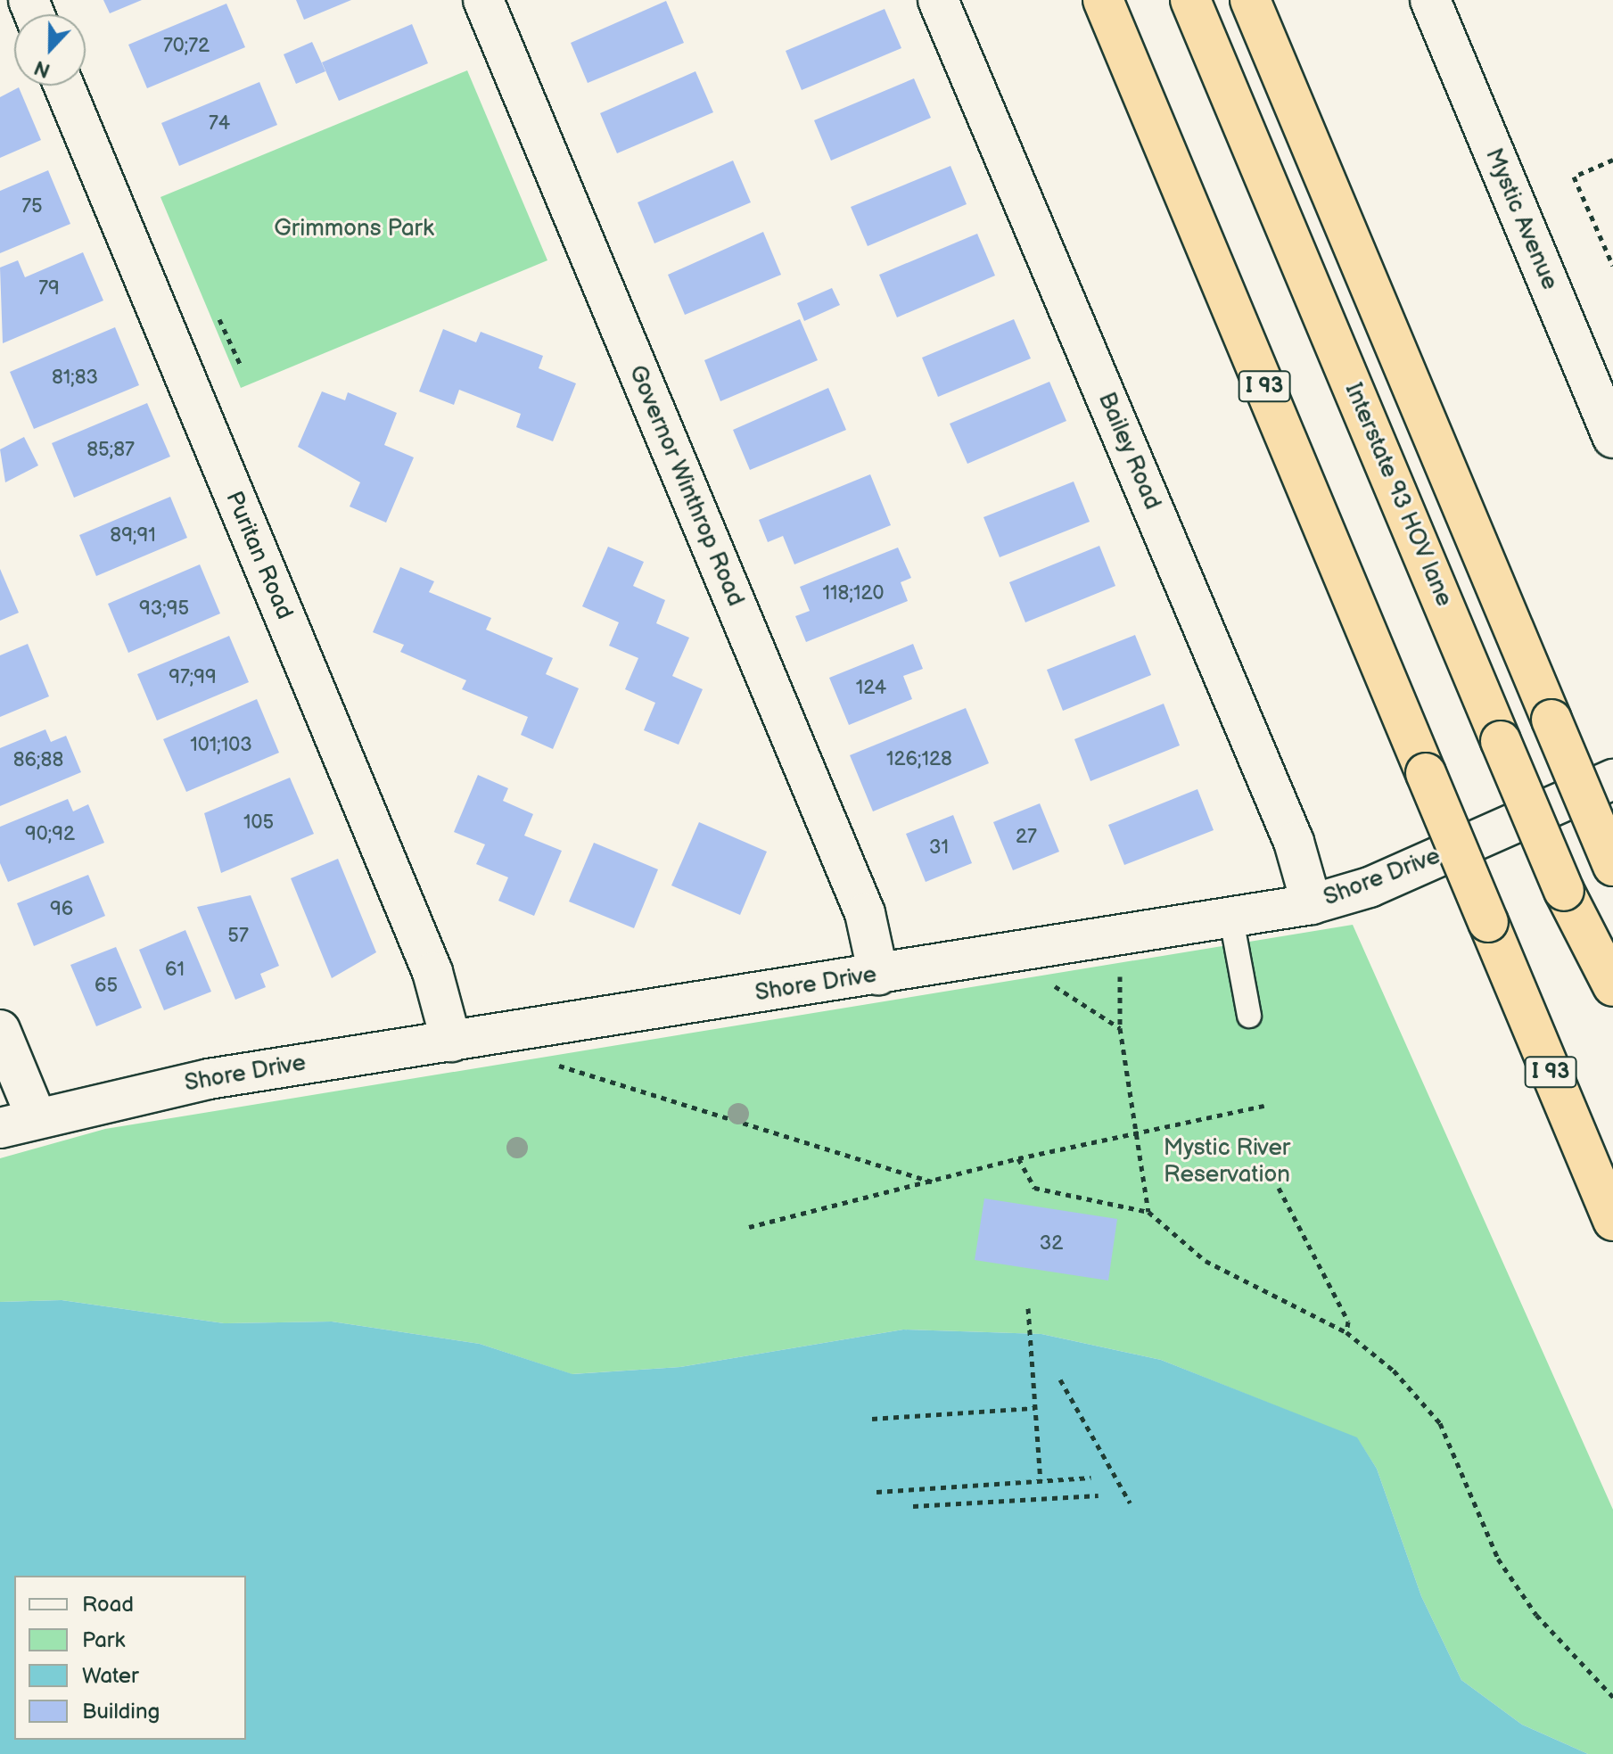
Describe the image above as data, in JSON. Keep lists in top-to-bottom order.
{
  "streets": {
    "highway": ["I 93", "Interstate 93 HOV lane"],
    "street": [
      "Mystic Avenue",
      "Bailey Road",
      "Governor Winthrop Road",
      "Puritan Road",
      "Shore Drive"
    ]
  },
  "crossings": [
    ["Bailey Road", "Shore Drive"],
    ["Governor Winthrop Road", "Shore Drive"],
    ["Puritan Road", "Shore Drive"]
  ],
  "parks": ["Grimmons Park", "Mystic River Reservation"],
  "house_numbers": [
    "70;72",
    "74",
    "75",
    "79",
    "81;83",
    "85;87",
    "89;91",
    "118;120",
    "93;95",
    "97;99",
    "124",
    "101;103",
    "126;128",
    "86;88",
    "105",
    "90;92",
    "27",
    "31",
    "96",
    "57",
    "61",
    "65",
    "32"
  ],
  "legend": [
    "Road",
    "Park",
    "Water",
    "Building"
  ],
  "north": "bottom"
}
